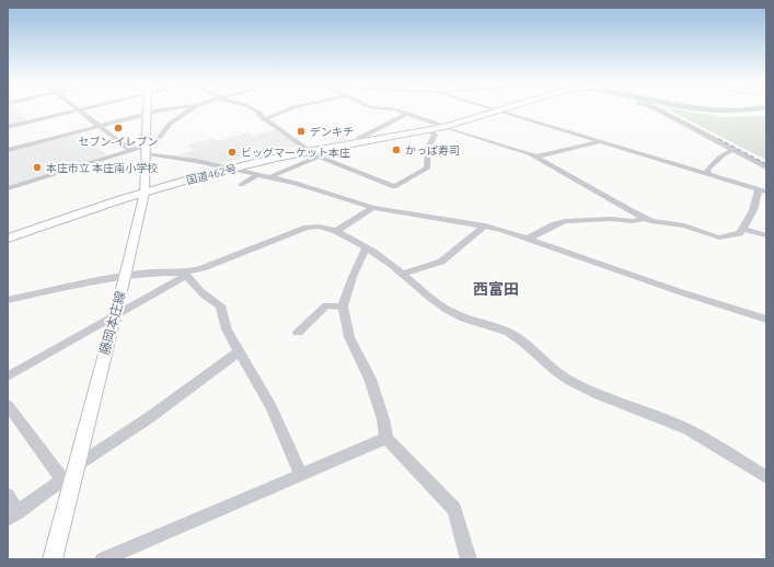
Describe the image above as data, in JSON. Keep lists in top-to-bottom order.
{
  "streets": {
    "highway": ["国道462号"],
    "main road": ["藤岡本庄線"]
  },
  "crossings": [
    ["国道462号", "藤岡本庄線"]
  ],
  "districts": ["西富田"],
  "places": [
    "セブン-イレブン",
    "デンキチ",
    "かっぱ寿司",
    "ビッグマーケット本庄",
    "本庄市立 本庄南小学校"
  ]
}
